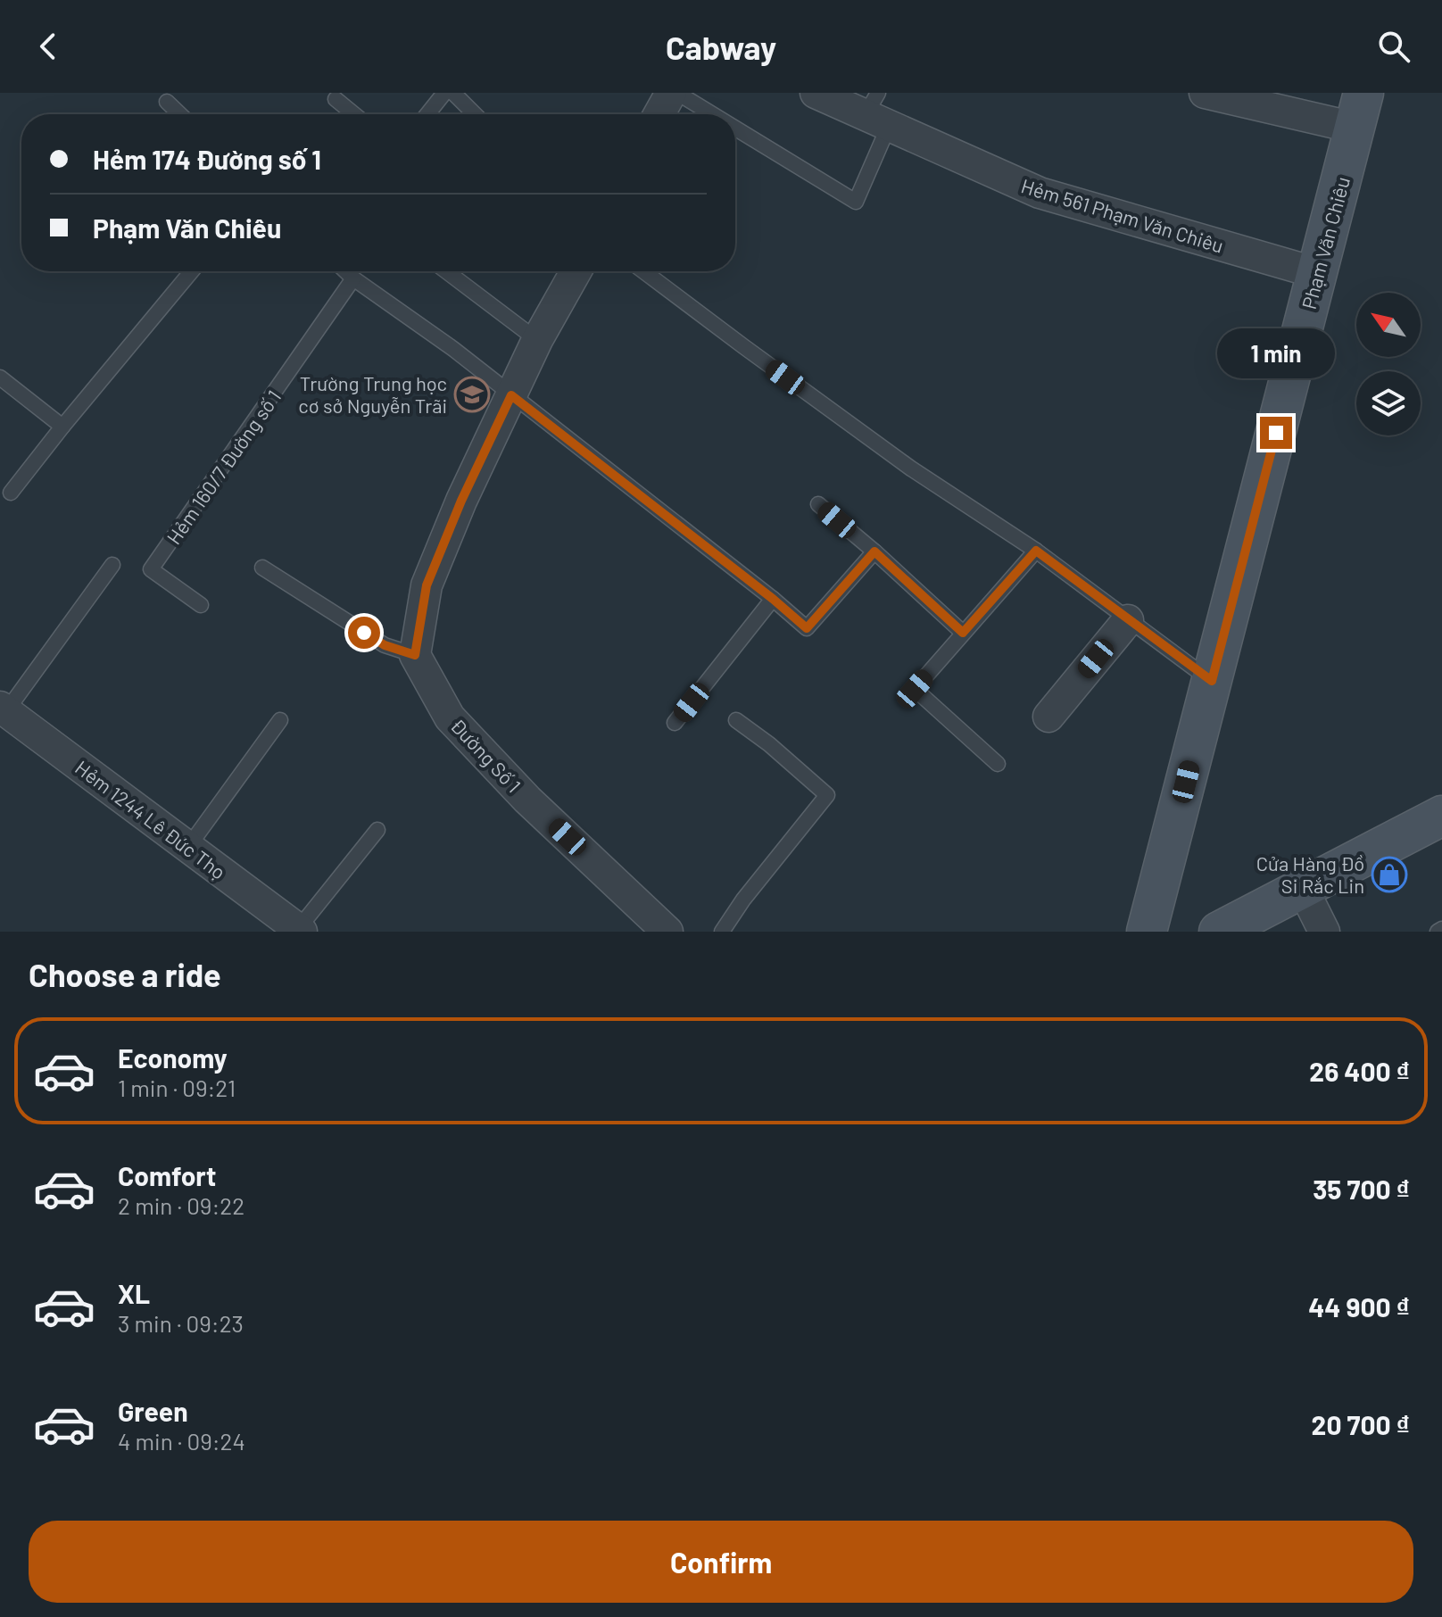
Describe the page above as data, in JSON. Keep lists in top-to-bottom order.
{
  "streets": {
    "main road": ["Phạm Văn Chiêu"],
    "street": ["Hẻm 561 Phạm Văn Chiêu", "Đường Số 1", "Hẻm 1244 Lê Đức Thọ"],
    "lane": ["Hẻm 160/7 Đường số 1"]
  },
  "crossings": [
    ["Hẻm 561 Phạm Văn Chiêu", "Phạm Văn Chiêu"]
  ],
  "places": {
    "school or university": ["Trường Trung học cơ sở Nguyễn Trãi"],
    "shop": ["Cửa Hàng Đồ Si Rắc Lin"]
  },
  "north": "top left",
  "page": {
    "header": "Cabway",
    "banner": ["Hẻm 174 Đường số 1", "Phạm Văn Chiêu"],
    "bubble": "1 min",
    "heading": "Choose a ride",
    "list": [
      {
        "name": "Economy",
        "note": "1 min · 09:21",
        "value": "26 400 ₫"
      },
      {
        "name": "Comfort",
        "note": "2 min · 09:22",
        "value": "35 700 ₫"
      },
      {
        "name": "XL",
        "note": "3 min · 09:23",
        "value": "44 900 ₫"
      },
      {
        "name": "Green",
        "note": "4 min · 09:24",
        "value": "20 700 ₫"
      }
    ],
    "buttons": "Confirm"
  }
}
